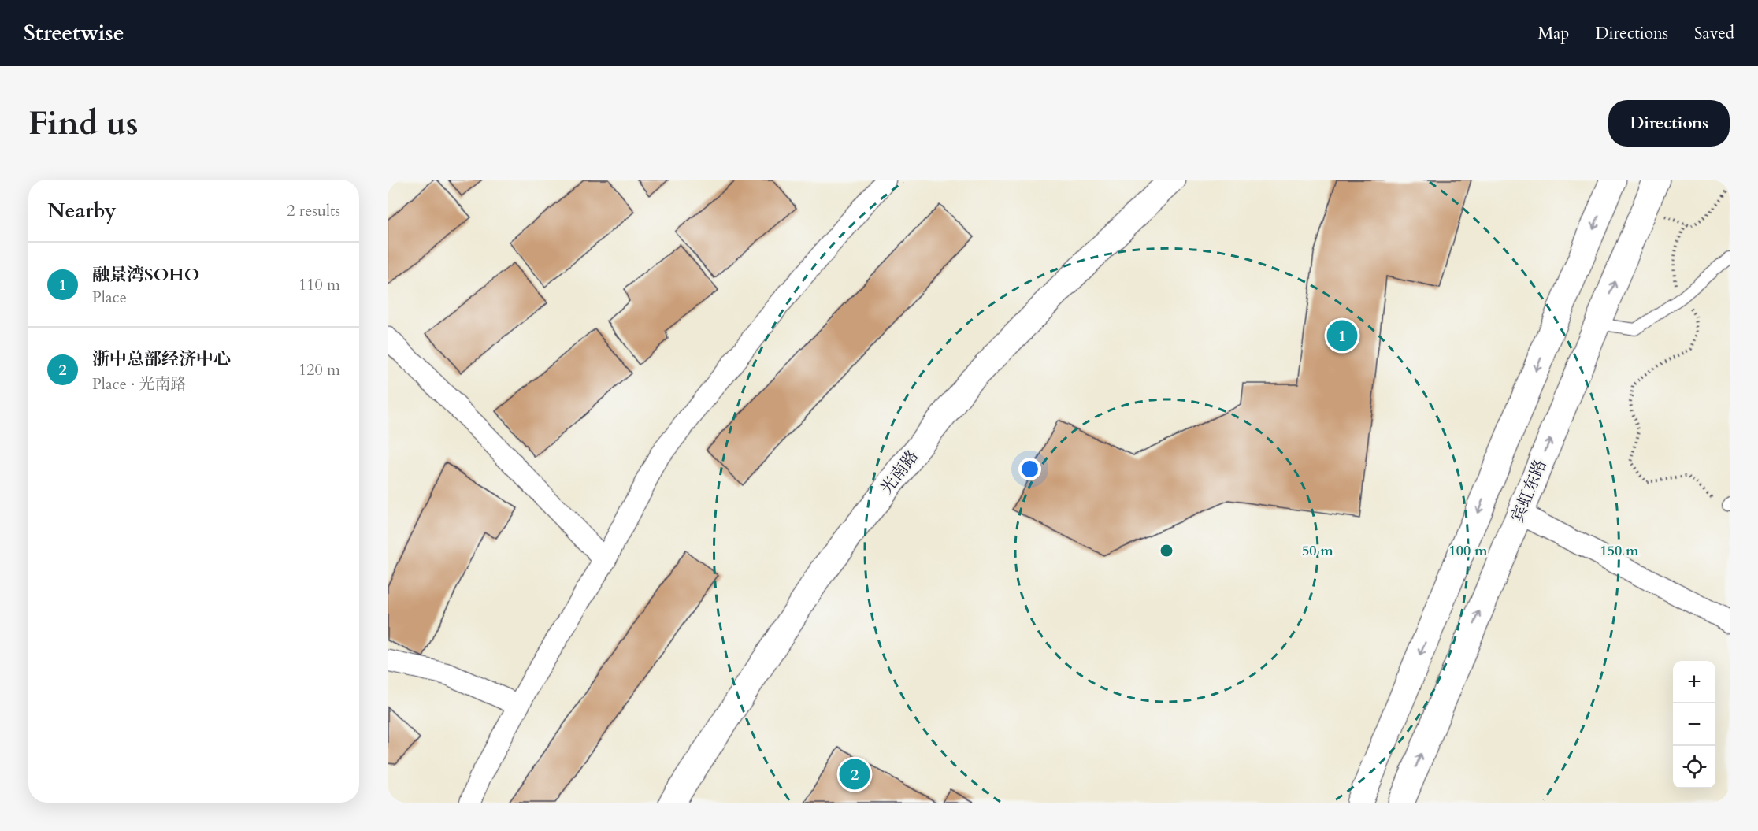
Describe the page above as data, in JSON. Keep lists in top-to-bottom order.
{
  "streets": {
    "main road": ["光南路", "宾虹东路"]
  },
  "page": {
    "header": "Streetwise",
    "nav": ["Map", "Directions", "Saved"],
    "buttons": "Directions",
    "title": "Find us",
    "heading": ["Nearby", "2 results"],
    "list": [
      {
        "mark": "1",
        "name": "融景湾SOHO",
        "note": "Place",
        "value": "110 m"
      },
      {
        "mark": "2",
        "name": "浙中总部经济中心",
        "note": "Place · 光南路",
        "value": "120 m"
      }
    ],
    "pins": ["1", "2"],
    "map_buttons": ["+", "−"]
  },
  "rings": ["50 m", "100 m", "150 m"]
}
